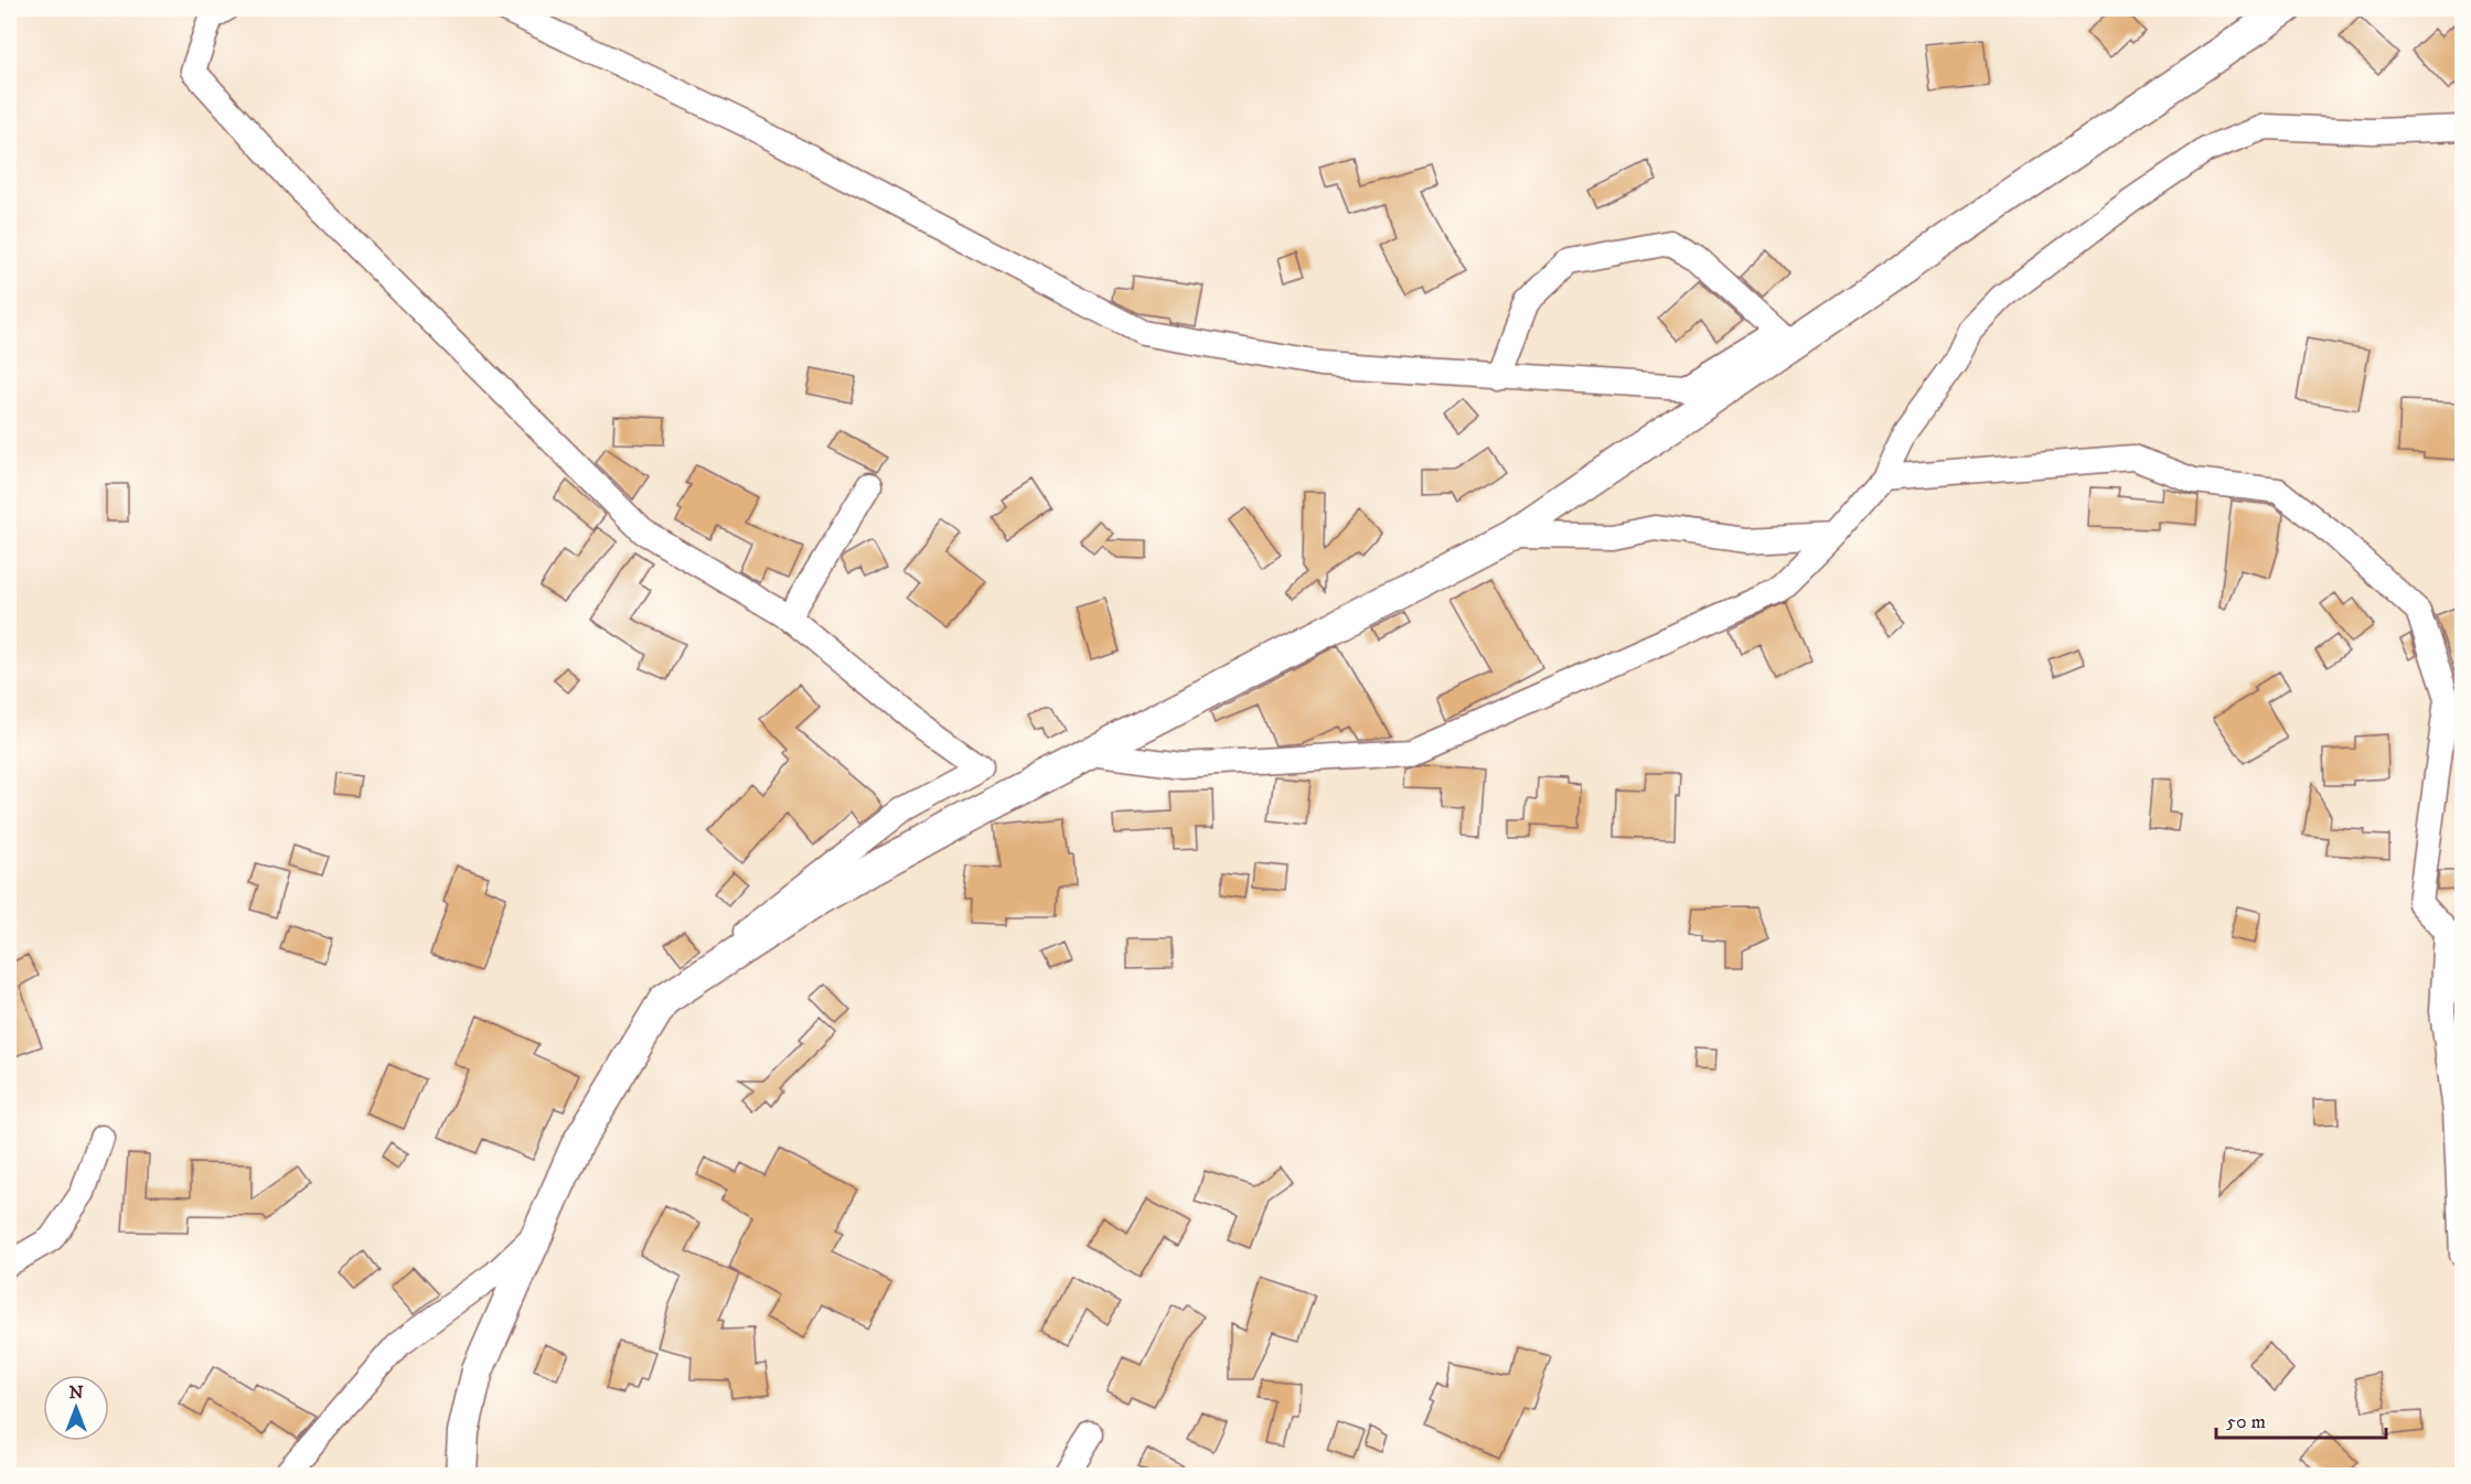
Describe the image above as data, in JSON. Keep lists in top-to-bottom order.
{
  "scale_bar": "50 m",
  "north": "top"
}
